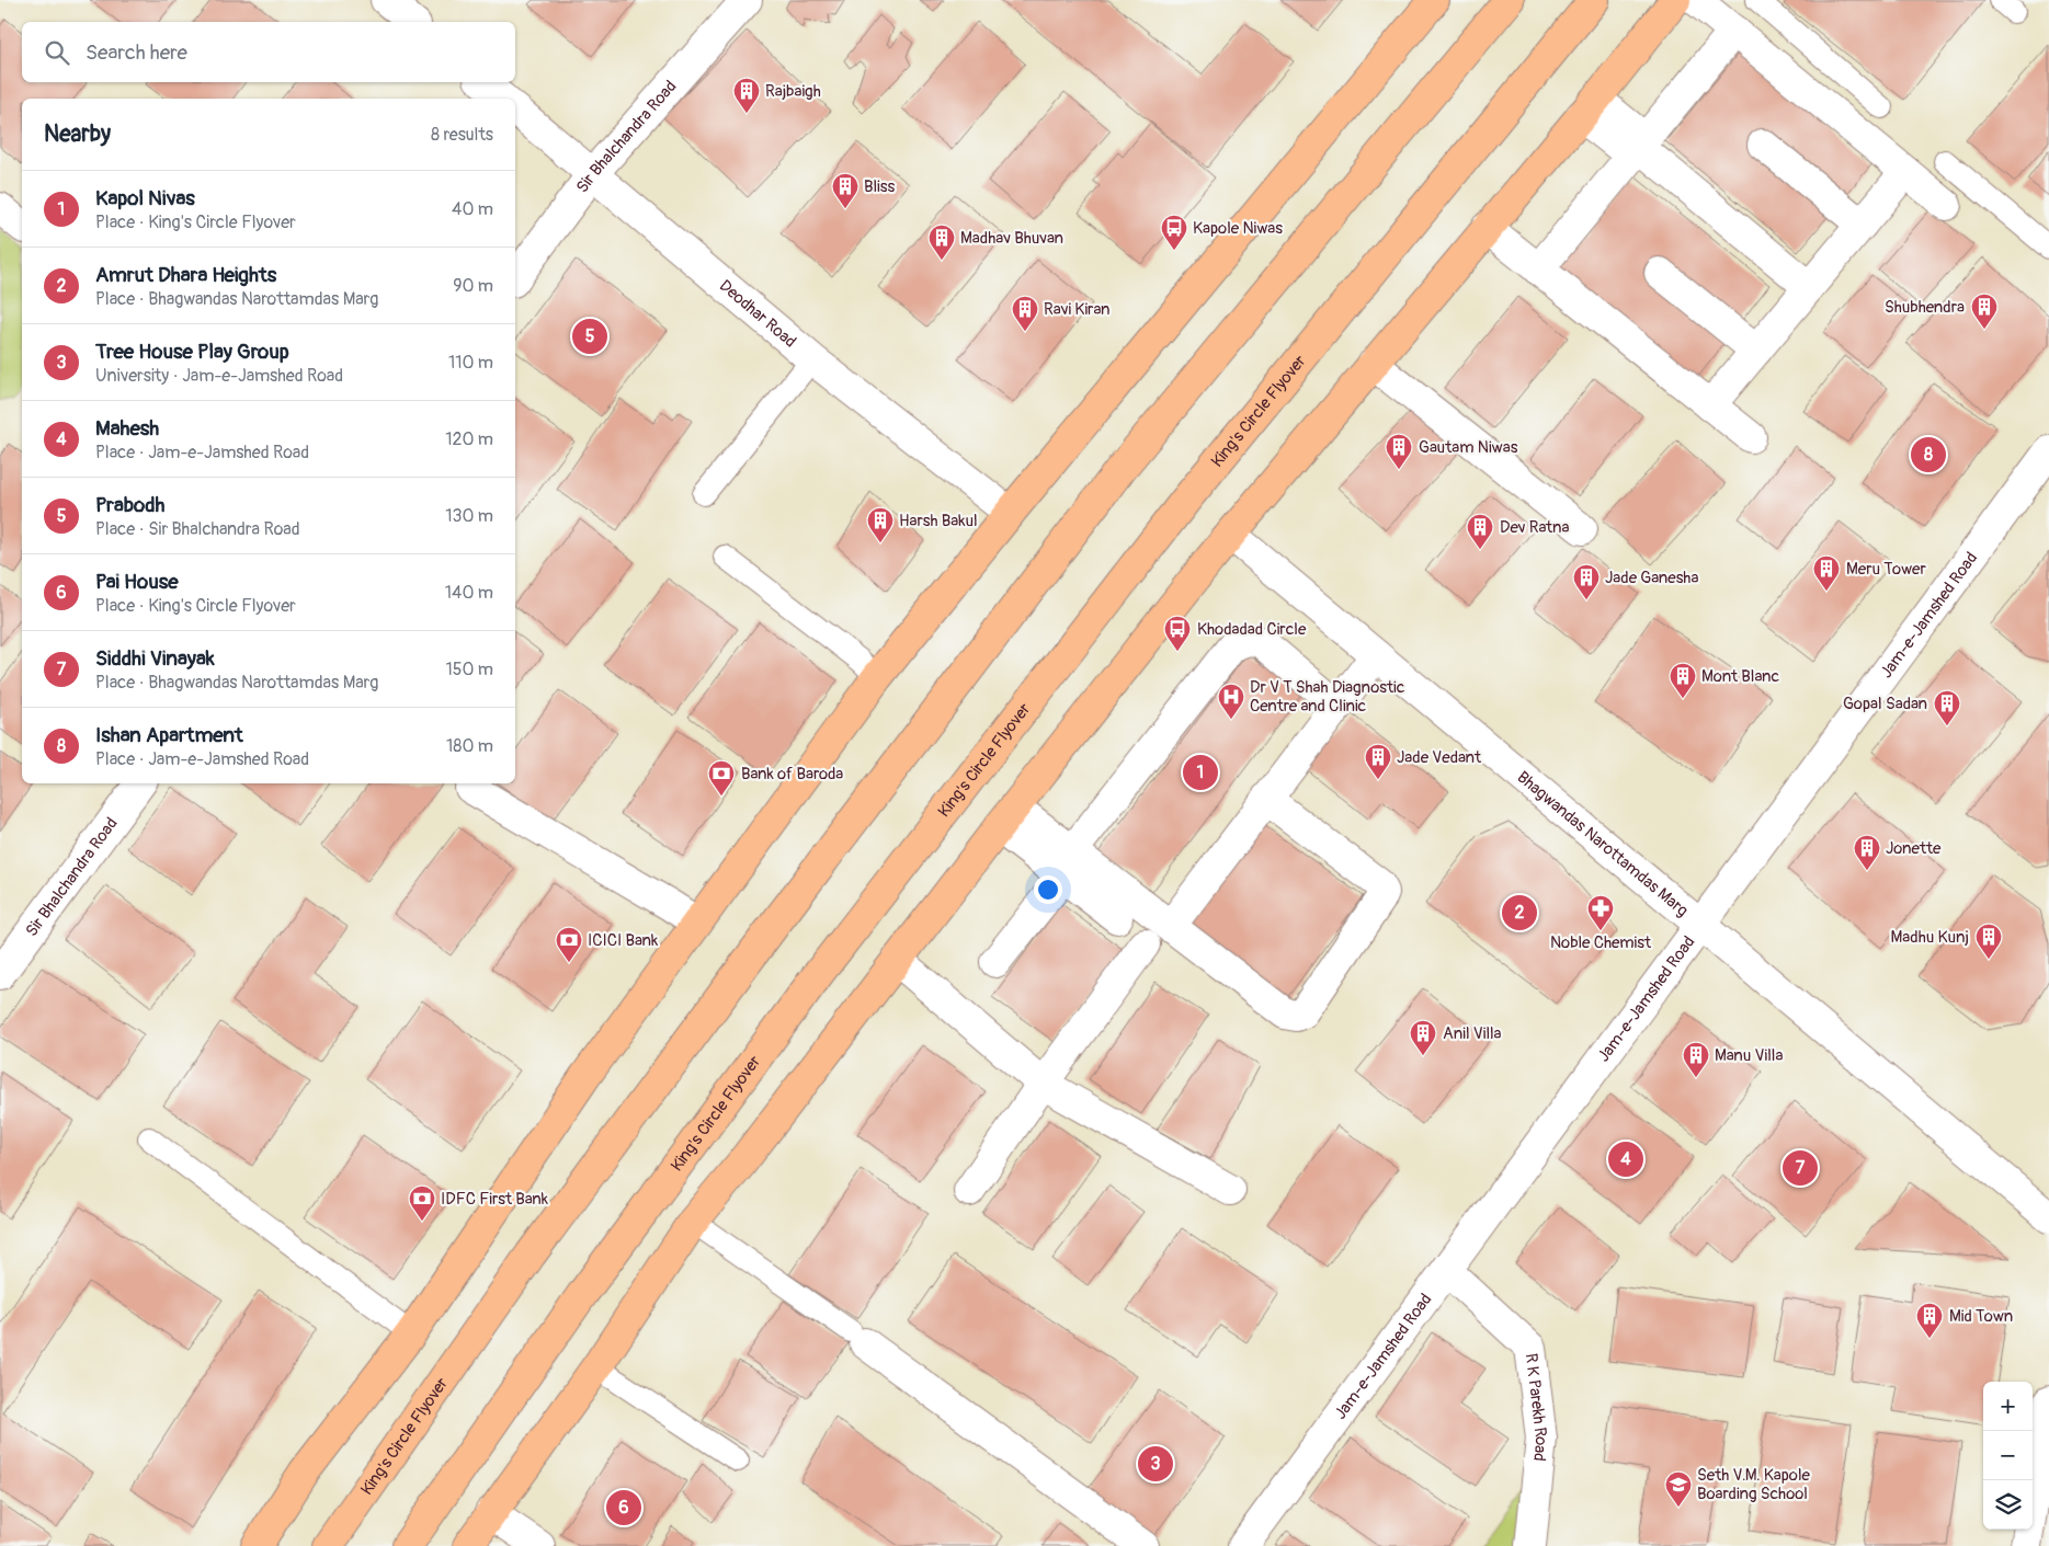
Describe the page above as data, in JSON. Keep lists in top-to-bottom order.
{
  "streets": {
    "highway": ["King's Circle Flyover"],
    "street": [
      "Sir Bhalchandra Road",
      "Deodhar Road",
      "Jam-e-Jamshed Road",
      "Bhagwandas Narottamdas Marg",
      "R K Parekh Road"
    ]
  },
  "crossings": [
    ["Sir Bhalchandra Road", "Deodhar Road"],
    ["Jam-e-Jamshed Road", "Bhagwandas Narottamdas Marg"],
    ["Jam-e-Jamshed Road", "R K Parekh Road"]
  ],
  "places": {
    "building": [
      "Rajbaigh",
      "Bliss",
      "Madhav Bhuvan",
      "Shubhendra",
      "Ravi Kiran",
      "Gautam Niwas",
      "Harsh Bakul",
      "Dev Ratna",
      "Meru Tower",
      "Jade Ganesha",
      "Mont Blanc",
      "Gopal Sadan",
      "Jade Vedant",
      "Jonette",
      "Madhu Kunj",
      "Anil Villa",
      "Manu Villa",
      "Mid Town"
    ],
    "bus stop": ["Kapole Niwas", "Khodadad Circle"],
    "hospital": ["Dr V T Shah Diagnostic Centre and Clinic"],
    "bank": ["Bank of Baroda", "ICICI Bank", "IDFC First Bank"],
    "pharmacy": ["Noble Chemist"],
    "school or university": ["Seth V.M. Kapole Boarding School"]
  },
  "page": {
    "search": "Search here",
    "heading": ["Nearby", "8 results"],
    "list": [
      {
        "mark": "1",
        "name": "Kapol Nivas",
        "note": "Place · King's Circle Flyover",
        "value": "40 m"
      },
      {
        "mark": "2",
        "name": "Amrut Dhara Heights",
        "note": "Place · Bhagwandas Narottamdas Marg",
        "value": "90 m"
      },
      {
        "mark": "3",
        "name": "Tree House Play Group",
        "note": "University · Jam-e-Jamshed Road",
        "value": "110 m"
      },
      {
        "mark": "4",
        "name": "Mahesh",
        "note": "Place · Jam-e-Jamshed Road",
        "value": "120 m"
      },
      {
        "mark": "5",
        "name": "Prabodh",
        "note": "Place · Sir Bhalchandra Road",
        "value": "130 m"
      },
      {
        "mark": "6",
        "name": "Pai House",
        "note": "Place · King's Circle Flyover",
        "value": "140 m"
      },
      {
        "mark": "7",
        "name": "Siddhi Vinayak",
        "note": "Place · Bhagwandas Narottamdas Marg",
        "value": "150 m"
      },
      {
        "mark": "8",
        "name": "Ishan Apartment",
        "note": "Place · Jam-e-Jamshed Road",
        "value": "180 m"
      }
    ],
    "pins": [
      "5",
      "8",
      "1",
      "2",
      "4",
      "7",
      "3",
      "6"
    ],
    "map_buttons": ["+", "−"]
  }
}
